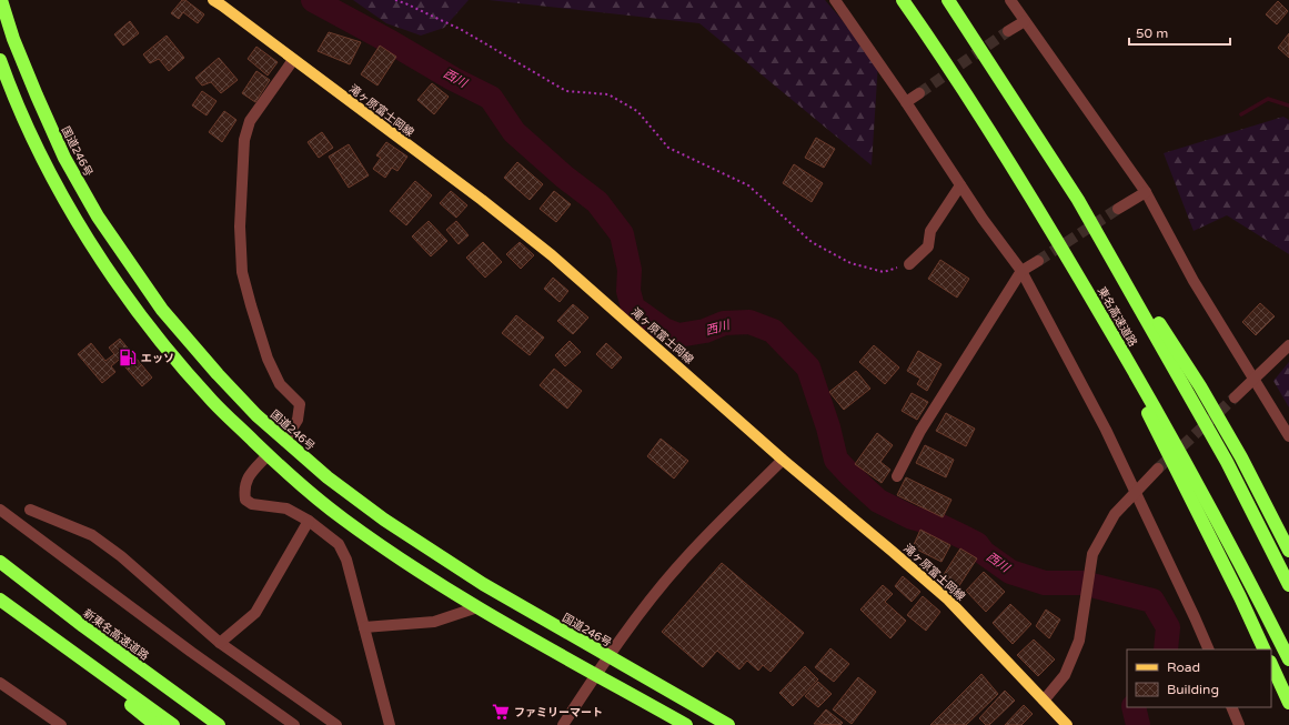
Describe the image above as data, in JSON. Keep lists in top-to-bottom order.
{
  "streets": {
    "highway": ["国道246号", "東名高速道路", "新東名高速道路"],
    "main road": ["滝ヶ原富士岡線"]
  },
  "water": ["西川"],
  "places": {
    "fuel station": ["エッソ"],
    "supermarket": ["ファミリーマート"]
  },
  "legend": ["Road", "Building"],
  "scale_bar": "50 m"
}
